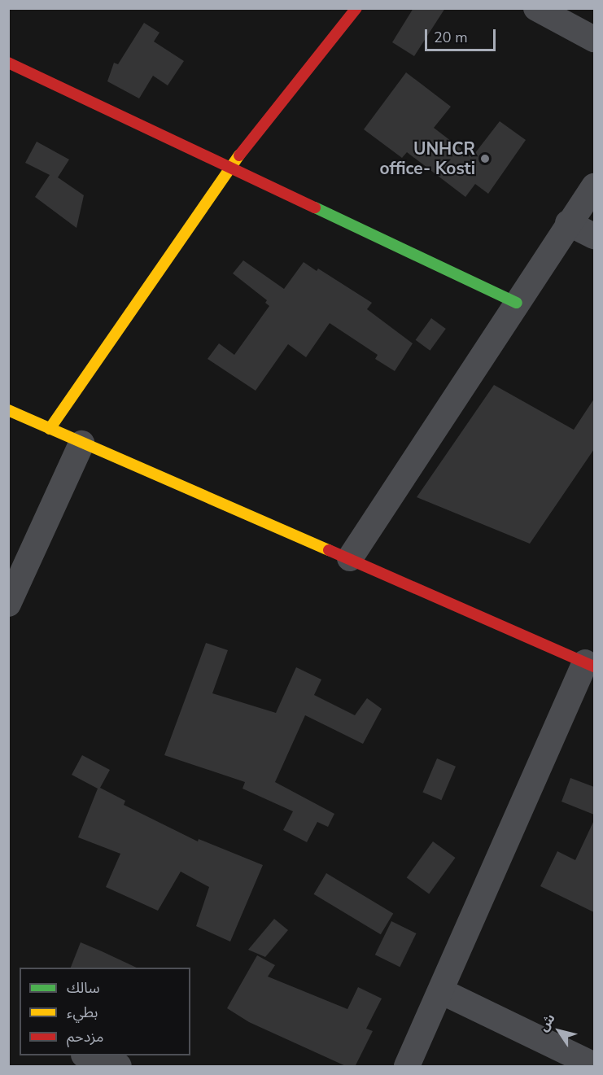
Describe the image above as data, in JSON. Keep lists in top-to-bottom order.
{
  "places": ["UNHCR office- Kosti"],
  "legend": ["سالك", "بطيء", "مزدحم"],
  "scale_bar": "20 m",
  "north": "top left"
}
